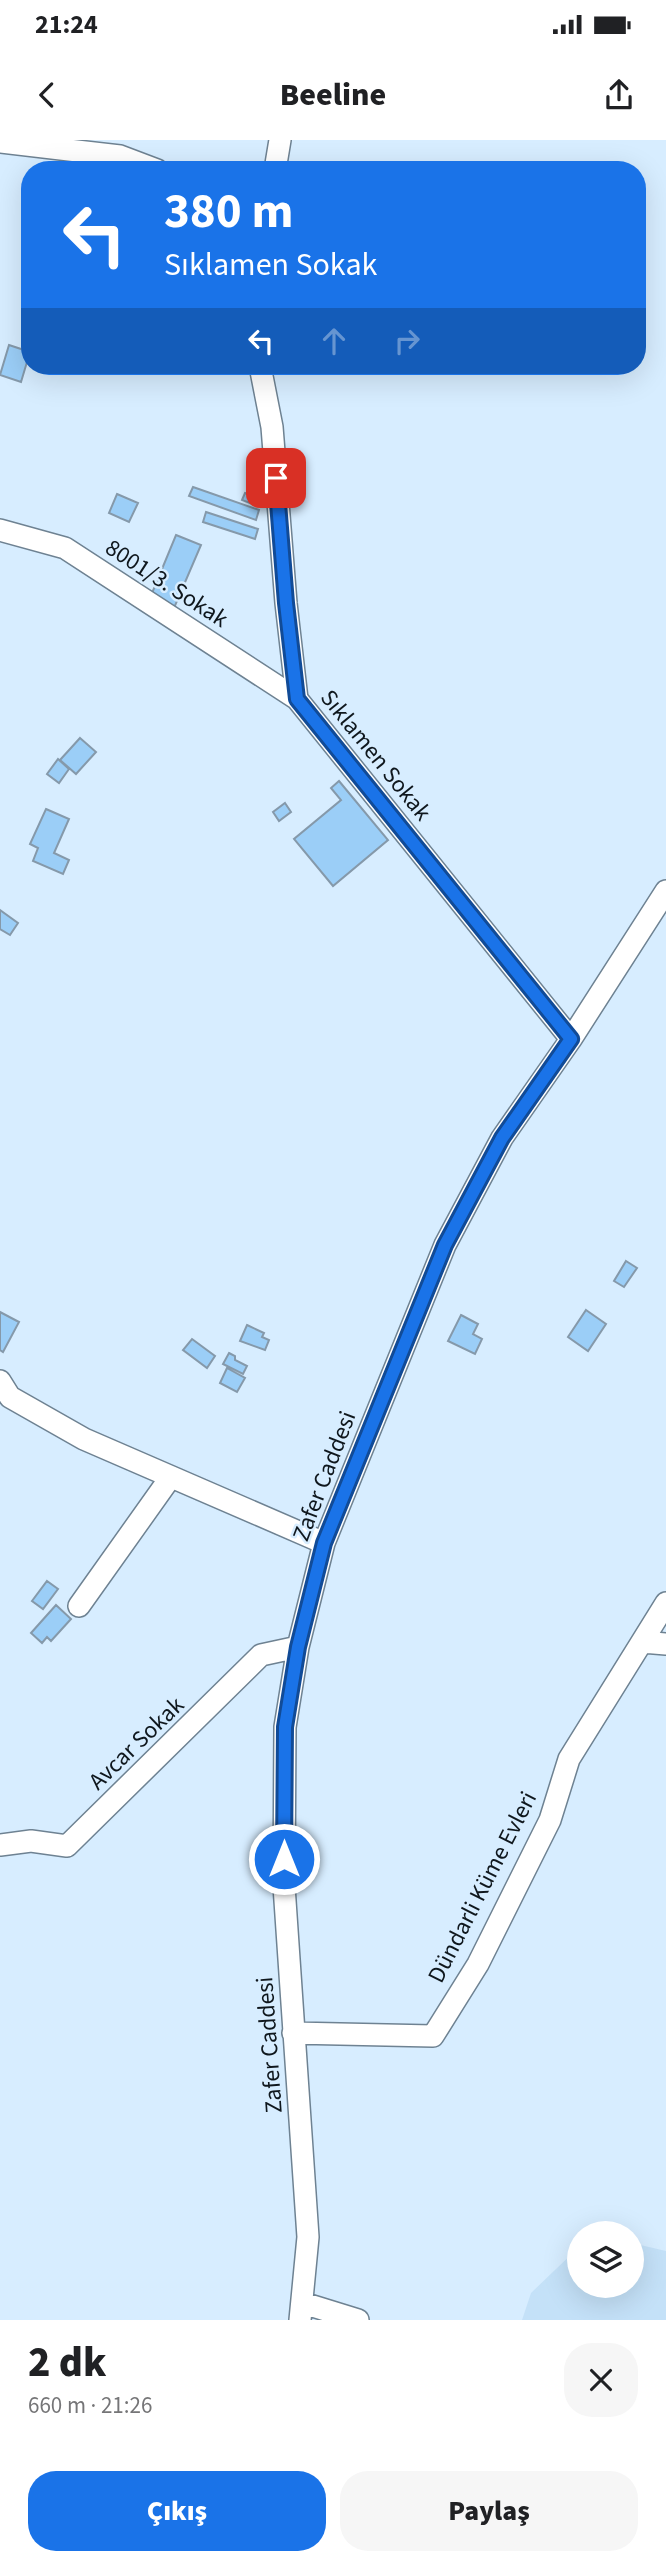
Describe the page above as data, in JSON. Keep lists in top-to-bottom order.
{
  "streets": {
    "street": [
      "8001/3. Sokak",
      "Sıklamen Sokak",
      "Zafer Caddesi",
      "Avcar Sokak",
      "Dündarli Küme Evleri"
    ]
  },
  "crossings": [
    ["8001/3. Sokak", "Sıklamen Sokak"],
    ["Sıklamen Sokak", "Zafer Caddesi"],
    ["Zafer Caddesi", "Avcar Sokak"],
    ["Zafer Caddesi", "Dündarli Küme Evleri"]
  ],
  "page": {
    "status": "21:24",
    "header": "Beeline",
    "turn": ["380 m", "Sıklamen Sokak"],
    "heading": ["2 dk", "660 m · 21:26"],
    "buttons": ["Çıkış", "Paylaş"]
  }
}
